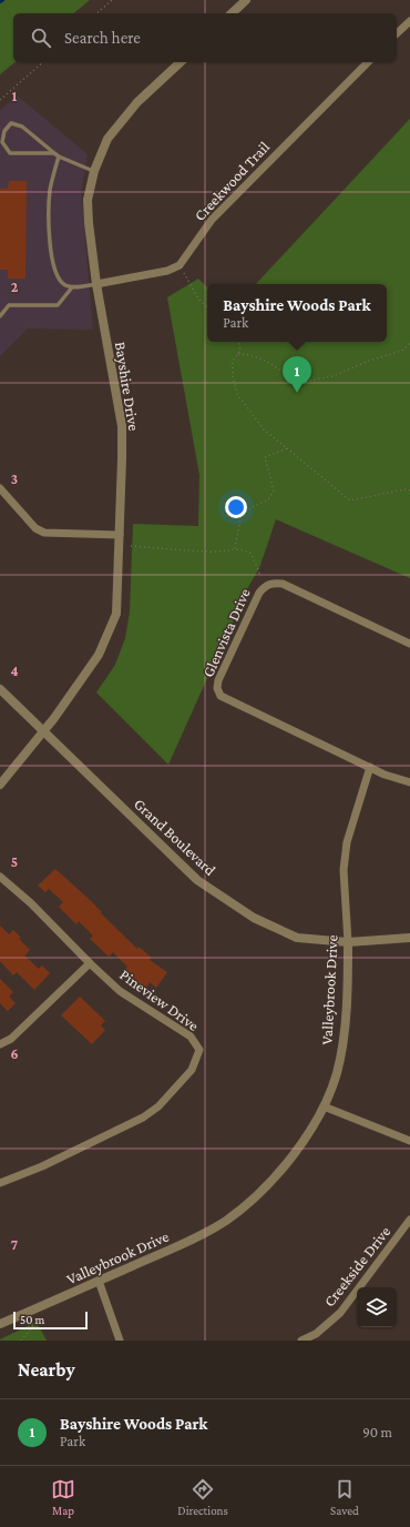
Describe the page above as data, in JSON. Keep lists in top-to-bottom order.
{
  "streets": {
    "street": [
      "Creekwood Trail",
      "Bayshire Drive",
      "Glenvista Drive",
      "Grand Boulevard",
      "Valleybrook Drive",
      "Pineview Drive",
      "Creekside Drive"
    ]
  },
  "crossings": [
    ["Creekwood Trail", "Bayshire Drive"],
    ["Bayshire Drive", "Grand Boulevard"],
    ["Glenvista Drive", "Valleybrook Drive"],
    ["Grand Boulevard", "Valleybrook Drive"]
  ],
  "scale_bar": "50 m",
  "page": {
    "search": "Search here",
    "popup": ["Bayshire Woods Park", "Park"],
    "pins": "1",
    "scale": "50 m",
    "heading": "Nearby",
    "list": [
      {
        "mark": "1",
        "name": "Bayshire Woods Park",
        "note": "Park",
        "value": "90 m"
      }
    ],
    "nav": ["Map", "Directions", "Saved"]
  },
  "grid": {
    "rows": [
      "1",
      "2",
      "3",
      "4",
      "5",
      "6",
      "7"
    ]
  }
}
